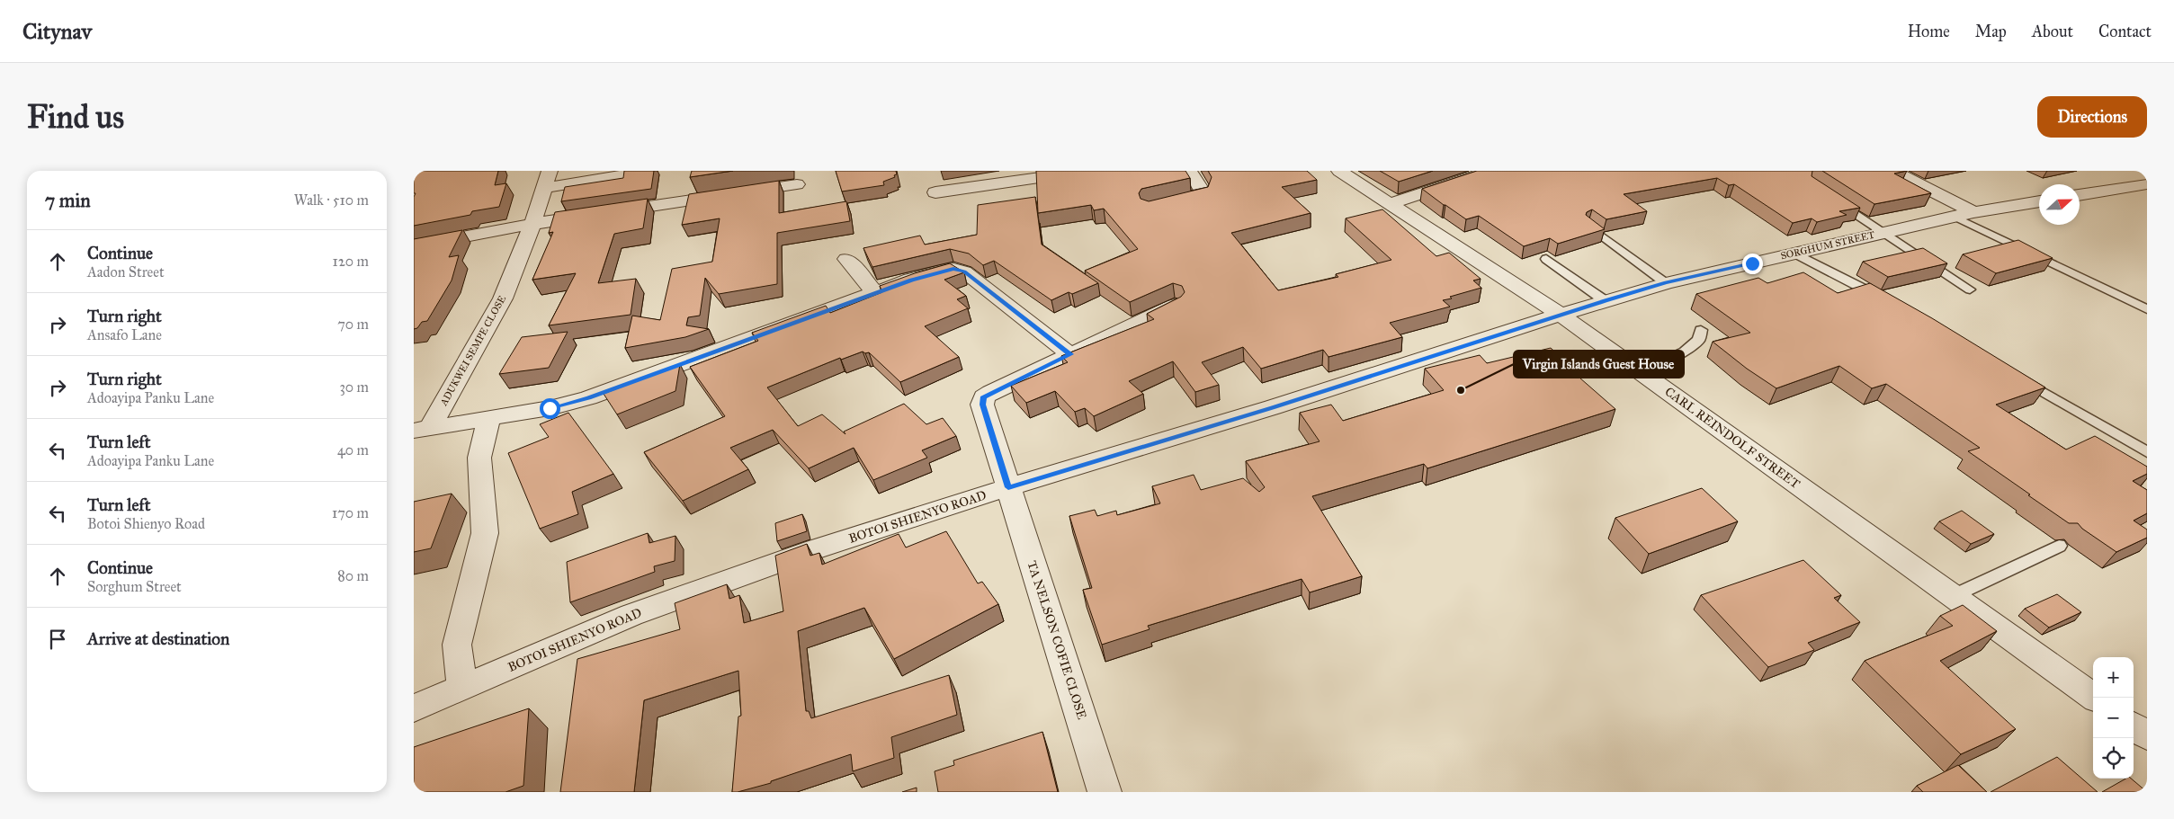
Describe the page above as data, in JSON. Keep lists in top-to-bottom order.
{
  "streets": {
    "street": [
      "SORGHUM STREET",
      "ADUKWEI SEMPE CLOSE",
      "CARL REINDOLF STREET",
      "BOTOI SHIENYO ROAD",
      "TA NELSON COFIE CLOSE"
    ]
  },
  "crossings": [
    ["SORGHUM STREET", "CARL REINDOLF STREET"],
    ["SORGHUM STREET", "BOTOI SHIENYO ROAD"],
    ["CARL REINDOLF STREET", "BOTOI SHIENYO ROAD"],
    ["BOTOI SHIENYO ROAD", "TA NELSON COFIE CLOSE"]
  ],
  "places": ["Virgin Islands Guest House"],
  "north": "right",
  "page": {
    "header": "Citynav",
    "nav": [
      "Home",
      "Map",
      "About",
      "Contact"
    ],
    "buttons": "Directions",
    "title": "Find us",
    "heading": ["7 min", "Walk · 510 m"],
    "list": [
      ["Continue", "Aadon Street", "120 m"],
      ["Turn right", "Ansafo Lane", "70 m"],
      ["Turn right", "Adoayipa Panku Lane", "30 m"],
      ["Turn left", "Adoayipa Panku Lane", "40 m"],
      ["Turn left", "Botoi Shienyo Road", "170 m"],
      ["Continue", "Sorghum Street", "80 m"],
      "Arrive at destination"
    ],
    "map_buttons": ["+", "−"]
  }
}
